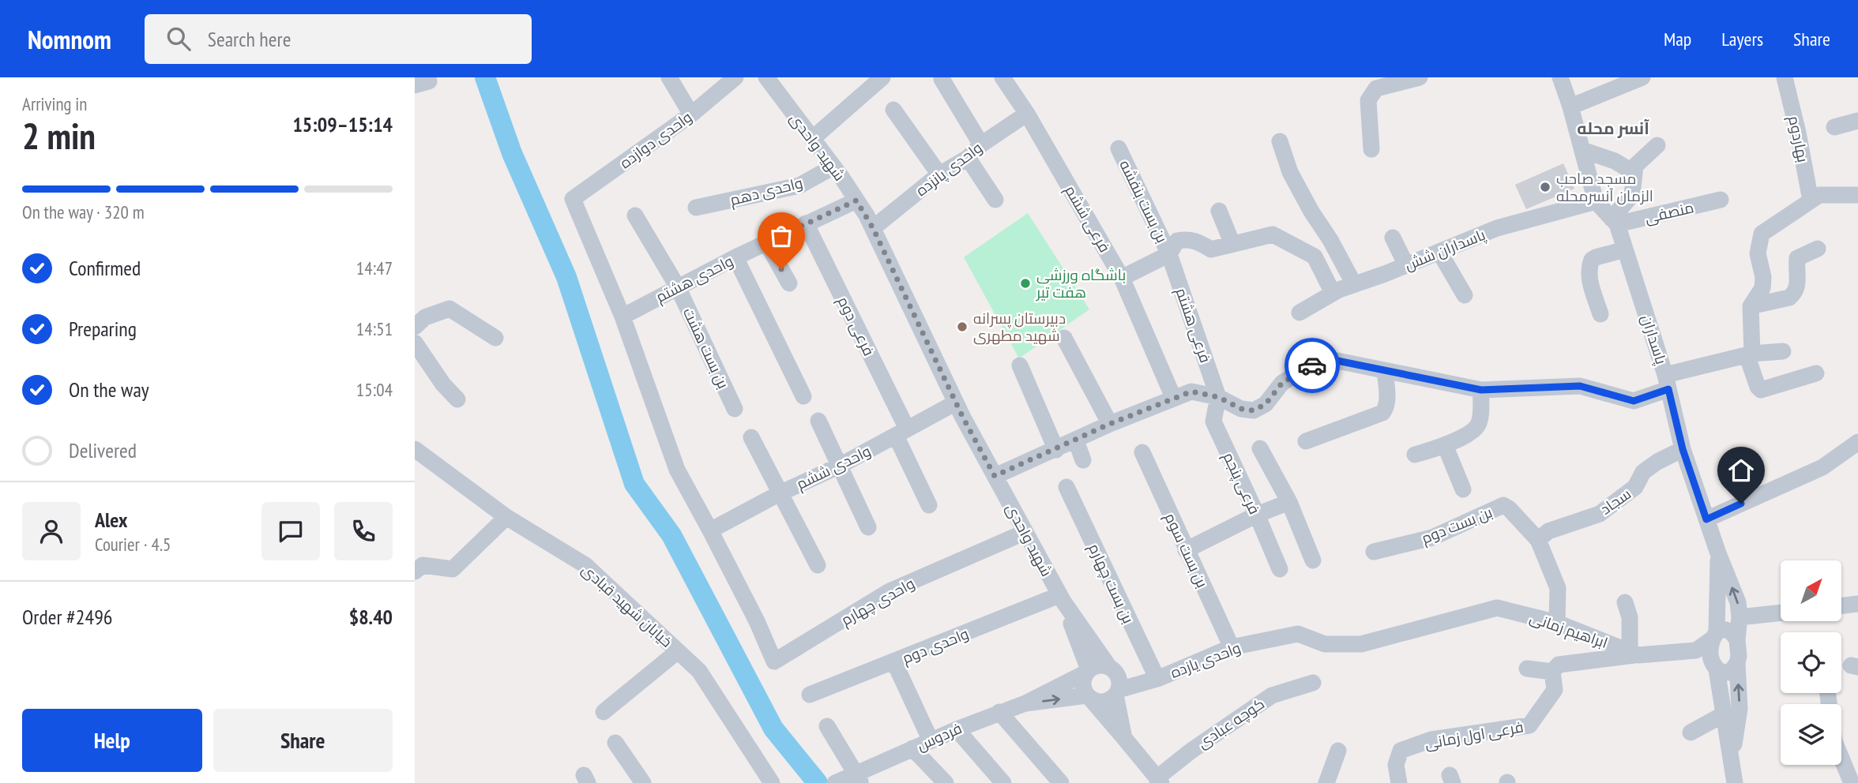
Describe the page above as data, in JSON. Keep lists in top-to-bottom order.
{
  "streets": {
    "street": [
      "بهاردوم",
      "واحدی دوازده",
      "شهید واحدی",
      "واحدی پانزده",
      "واحدی دهم",
      "بن بست بنفشه",
      "منصفی",
      "فرعی ششم",
      "پاسداران شش",
      "واحدی هشتم",
      "فرعی هشتم",
      "فرعی دوم",
      "پاسداران",
      "بن بست هشت",
      "واحدی ششم",
      "فرعی پنجم",
      "سجاد",
      "بن بست دوم",
      "بن بست سوم",
      "بن بست چهارم",
      "واحدی چهارم",
      "خیابان شهید قبادی",
      "ابراهیم زمانی",
      "واحدی دوم",
      "واحدی یازده",
      "کوچه عبادی",
      "فرعی اول زمانی",
      "فردوس"
    ]
  },
  "crossings": [
    ["واحدی دوازده", "واحدی هشتم"],
    ["شهید واحدی", "واحدی پانزده"],
    ["شهید واحدی", "واحدی دهم"],
    ["شهید واحدی", "واحدی هشتم"],
    ["شهید واحدی", "واحدی ششم"],
    ["شهید واحدی", "واحدی چهارم"],
    ["شهید واحدی", "واحدی دوم"],
    ["واحدی پانزده", "فرعی ششم"],
    ["بن بست بنفشه", "فرعی هشتم"],
    ["منصفی", "پاسداران"],
    ["پاسداران شش", "پاسداران"],
    ["واحدی هشتم", "فرعی دوم"],
    ["واحدی هشتم", "بن بست هشت"],
    ["فرعی هشتم", "فرعی پنجم"],
    ["فرعی دوم", "واحدی ششم"],
    ["پاسداران", "سجاد"],
    ["واحدی ششم", "واحدی چهارم"],
    ["سجاد", "بن بست دوم"],
    ["بن بست دوم", "ابراهیم زمانی"],
    ["بن بست سوم", "واحدی یازده"],
    ["بن بست چهارم", "واحدی یازده"],
    ["ابراهیم زمانی", "واحدی یازده"]
  ],
  "districts": ["آنسر محله"],
  "places": ["مسجد صاحب الزمان آنسرمحله", "باشگاه ورزشی هفت تیر", "دبیرستان پسرانه شهید مطهری"],
  "north": "top right",
  "page": {
    "header": "Nomnom",
    "search": "Search here",
    "nav": ["Map", "Layers", "Share"],
    "heading": ["2 min", "Arriving in", "15:09–15:14"],
    "panel": [
      "Alex",
      "Courier · 4.5",
      "Order #2496",
      "$8.40"
    ],
    "bar": "On the way · 320 m",
    "list": [
      ["Confirmed", "14:47"],
      ["Preparing", "14:51"],
      ["On the way", "15:04"],
      "Delivered"
    ],
    "buttons": ["Help", "Share"]
  }
}
